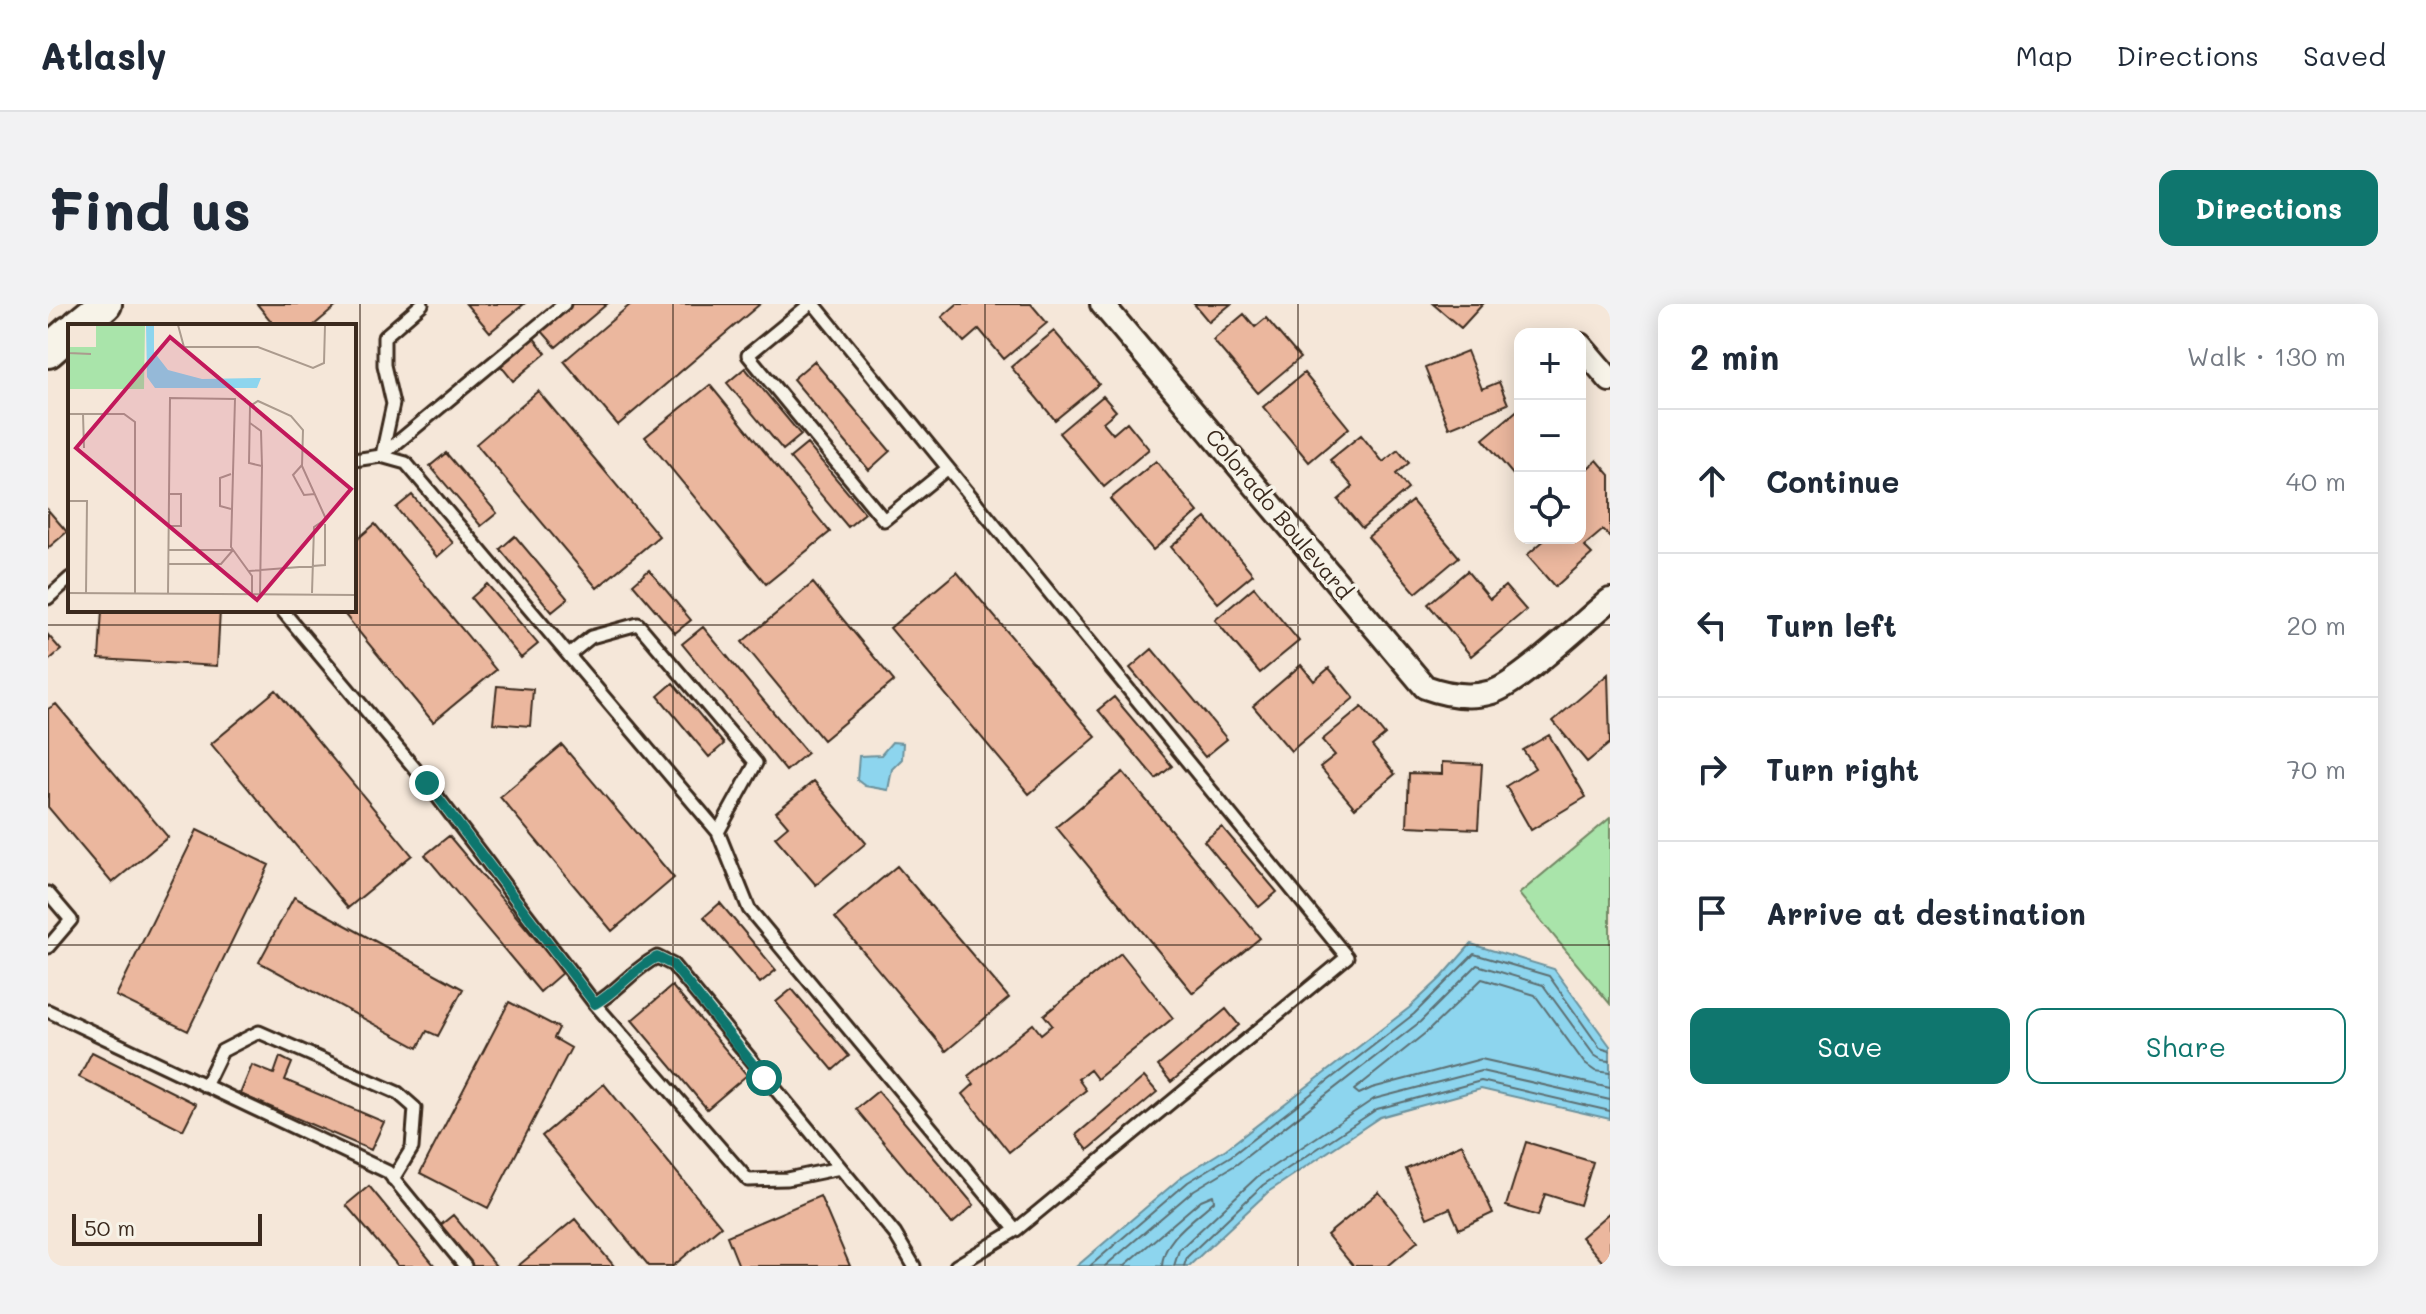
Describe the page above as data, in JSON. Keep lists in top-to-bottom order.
{
  "streets": {
    "street": ["Colorado Boulevard"]
  },
  "scale_bar": "50 m",
  "page": {
    "header": "Atlasly",
    "nav": ["Map", "Directions", "Saved"],
    "buttons": [
      "Directions",
      ["Save", "Share"]
    ],
    "title": "Find us",
    "heading": ["2 min", "Walk · 130 m"],
    "map_buttons": ["+", "−"],
    "list": [
      ["Continue", "40 m"],
      ["Turn left", "20 m"],
      ["Turn right", "70 m"],
      "Arrive at destination"
    ],
    "scale": "50 m"
  }
}
